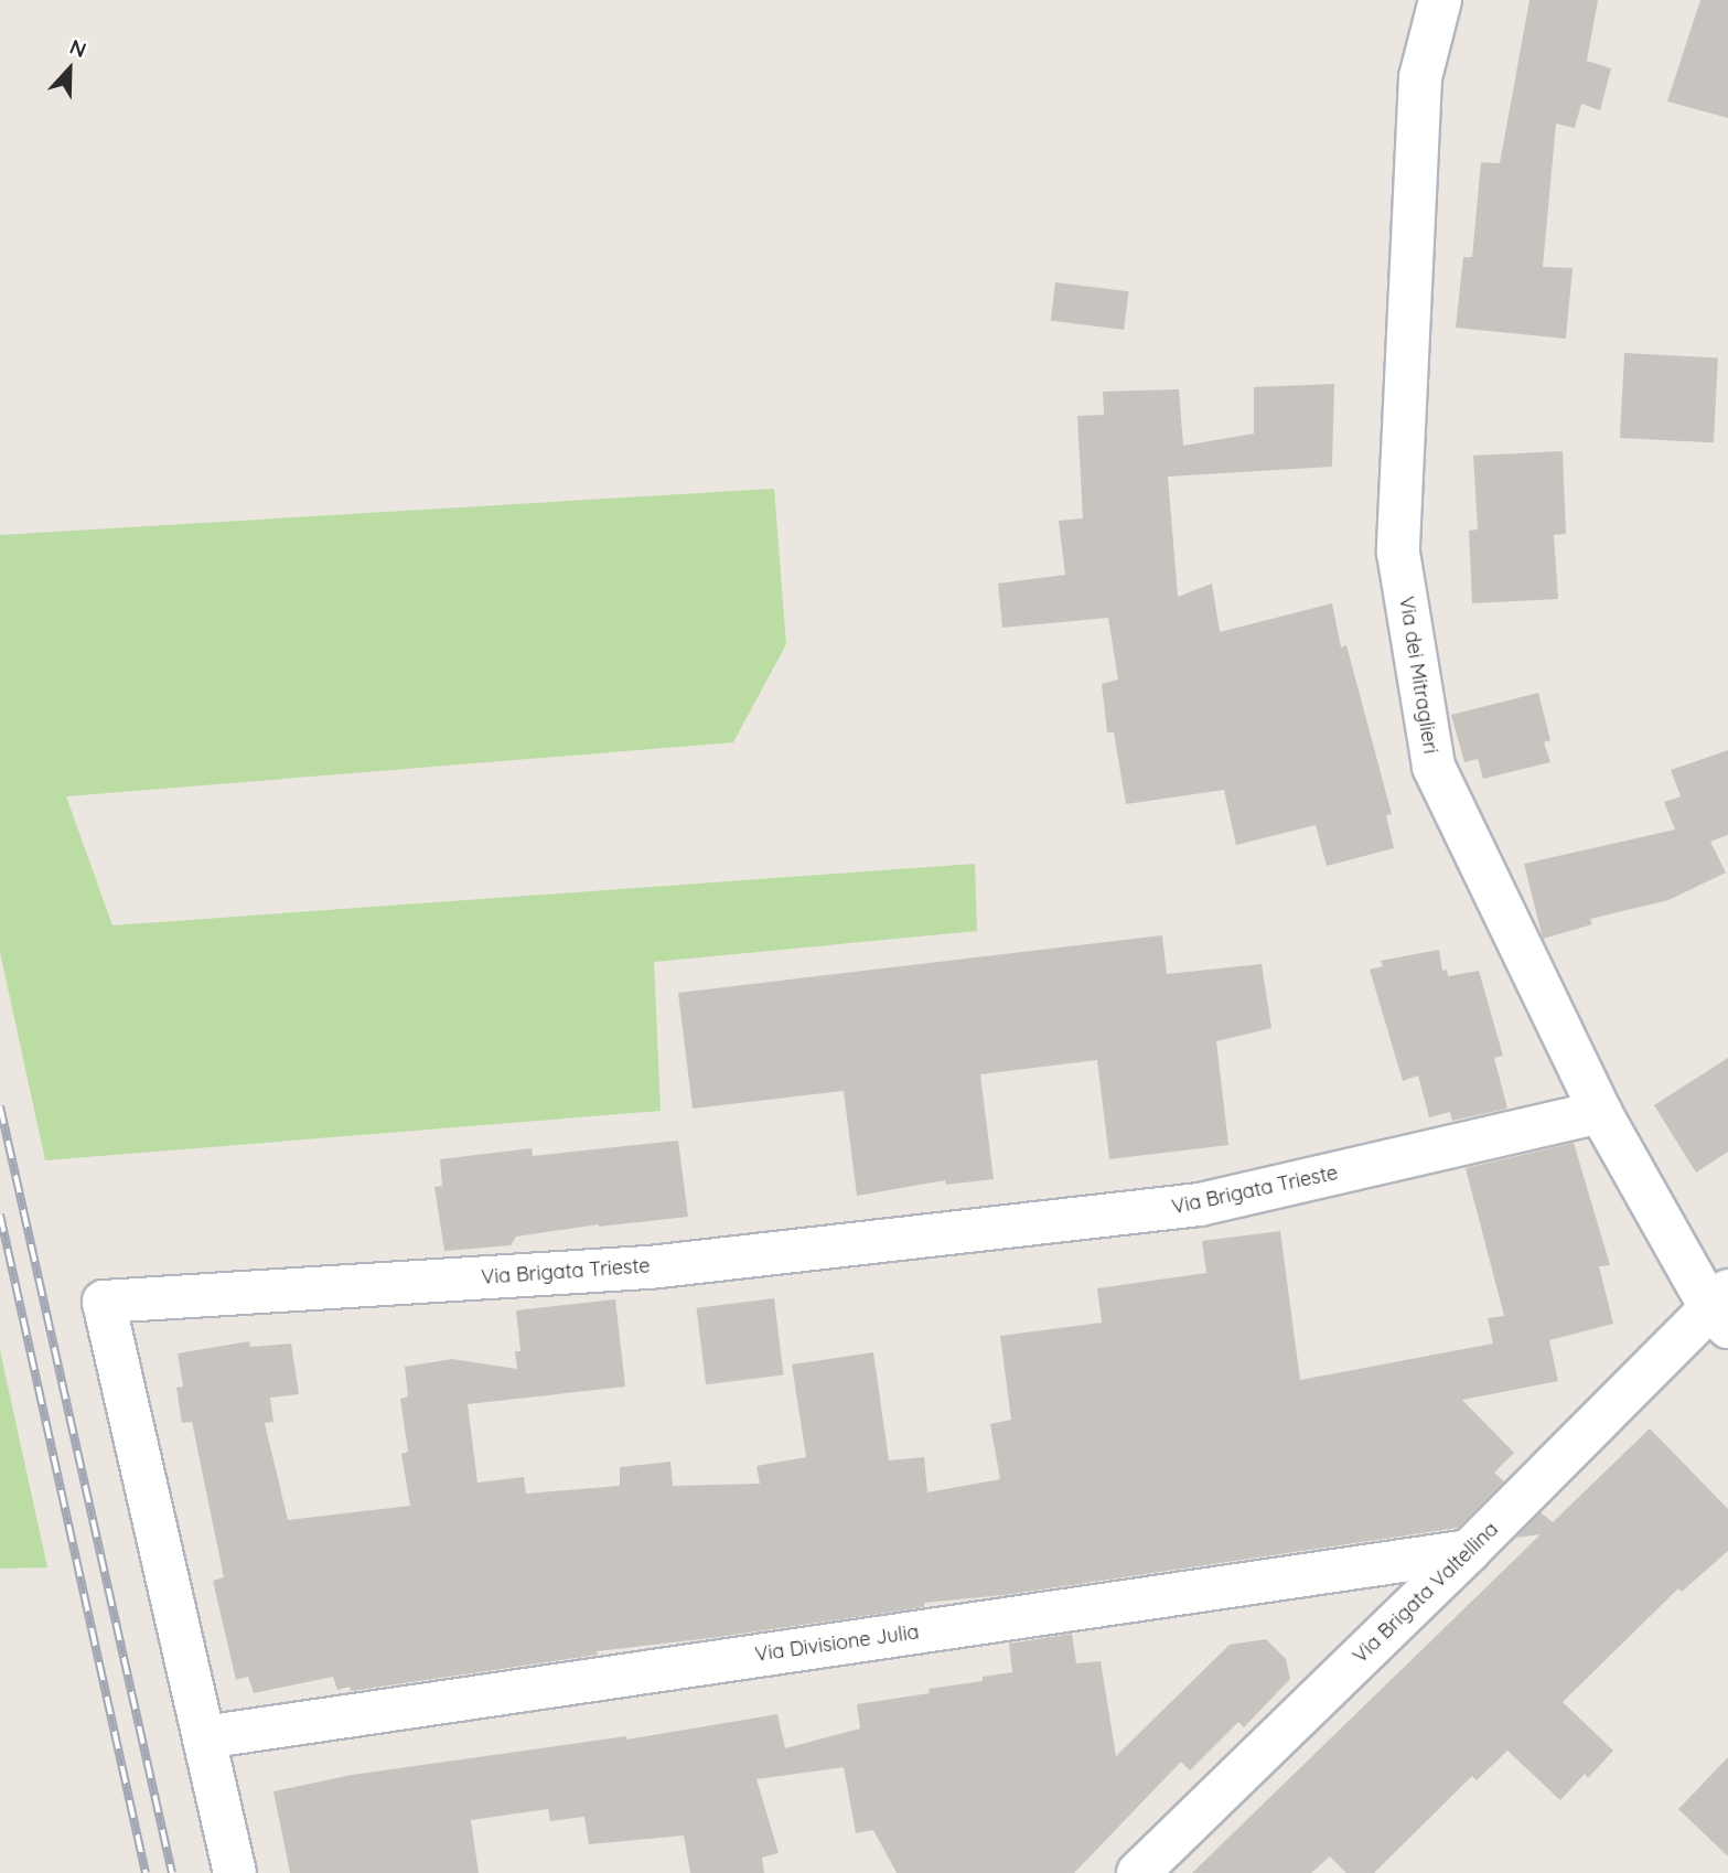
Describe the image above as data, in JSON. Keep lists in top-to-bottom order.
{
  "streets": {
    "street": [
      "Via dei Mitraglieri",
      "Via Brigata Trieste",
      "Via Brigata Valtellina",
      "Via Divisione Julia"
    ]
  },
  "crossings": [
    ["Via dei Mitraglieri", "Via Brigata Trieste"],
    ["Via dei Mitraglieri", "Via Brigata Valtellina"],
    ["Via Brigata Trieste", "Via Divisione Julia"],
    ["Via Brigata Valtellina", "Via Divisione Julia"]
  ],
  "north": "top"
}
